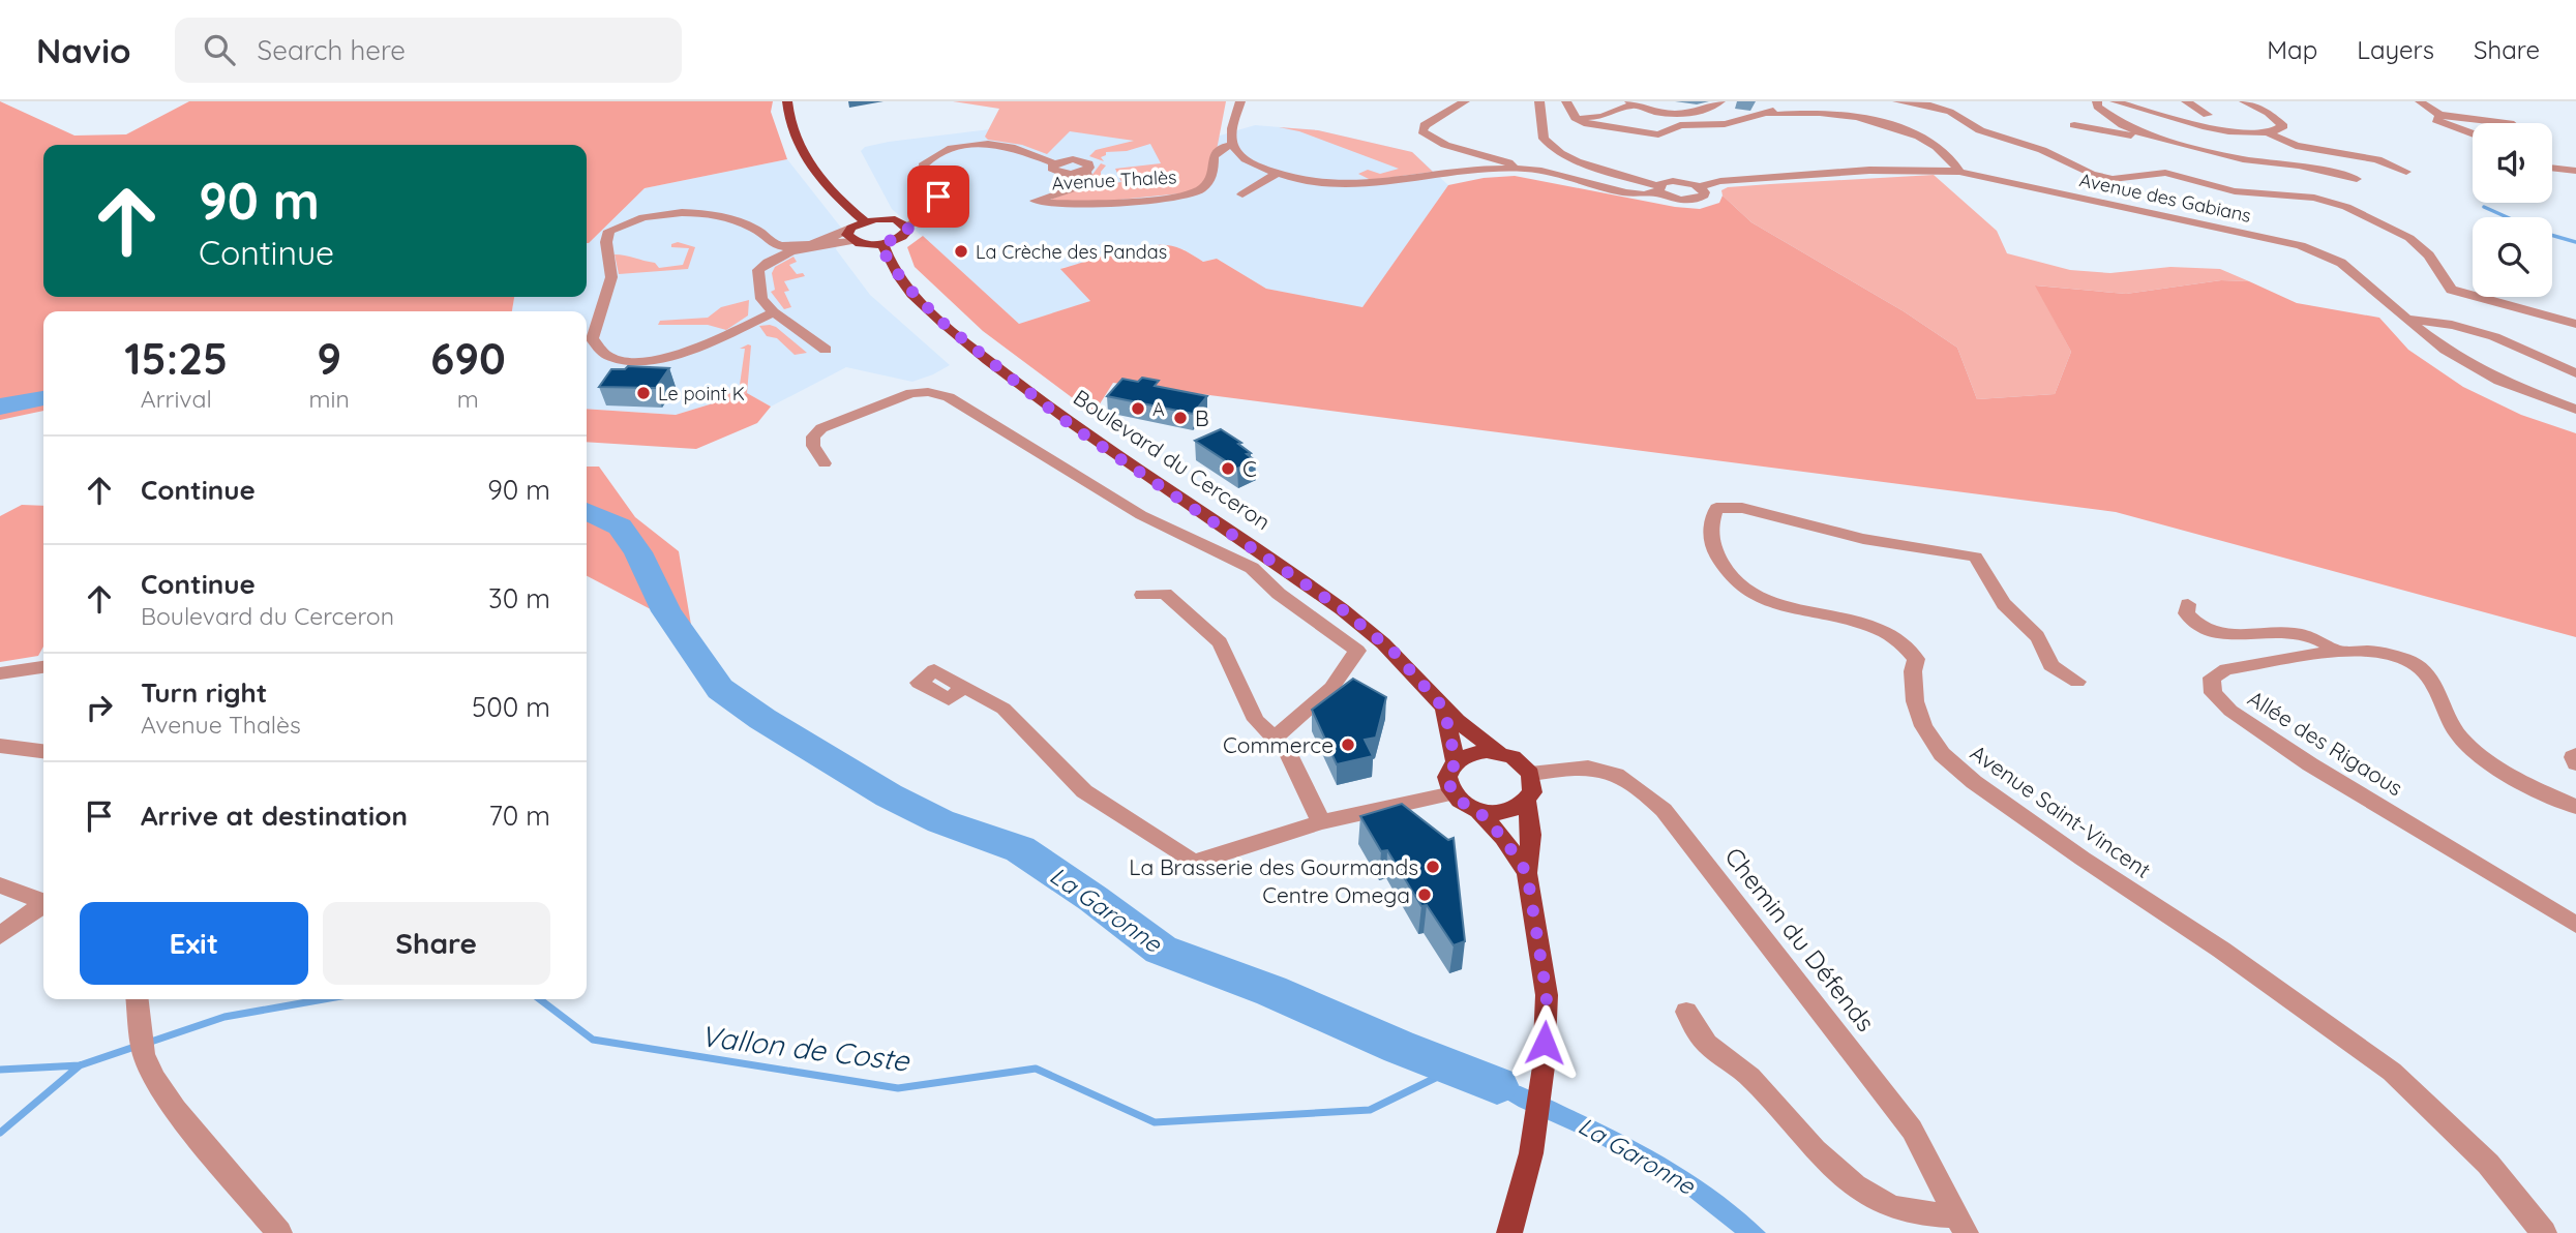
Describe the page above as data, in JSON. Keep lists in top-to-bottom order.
{
  "streets": {
    "main road": ["Boulevard du Cerceron"],
    "street": [
      "Avenue Thalès",
      "Avenue des Gabians",
      "Allée des Rigaous",
      "Avenue Saint-Vincent",
      "Chemin du Défends"
    ]
  },
  "crossings": [
    ["Boulevard du Cerceron", "Chemin du Défends"]
  ],
  "water": ["La Garonne", "Vallon de Coste"],
  "places": [
    "La Crèche des Pandas",
    "Le point K",
    "A",
    "B",
    "C",
    "Commerce",
    "La Brasserie des Gourmands",
    "Centre Omega"
  ],
  "page": {
    "header": "Navio",
    "search": "Search here",
    "nav": ["Map", "Layers", "Share"],
    "turn": ["90 m", "Continue"],
    "eta": [
      "15:25",
      "Arrival",
      "9",
      "min",
      "690",
      "m"
    ],
    "list": [
      {
        "name": "Continue",
        "value": "90 m"
      },
      {
        "name": "Continue",
        "note": "Boulevard du Cerceron",
        "value": "30 m"
      },
      {
        "name": "Turn right",
        "note": "Avenue Thalès",
        "value": "500 m"
      },
      {
        "name": "Arrive at destination",
        "value": "70 m"
      }
    ],
    "buttons": ["Exit", "Share"]
  }
}
